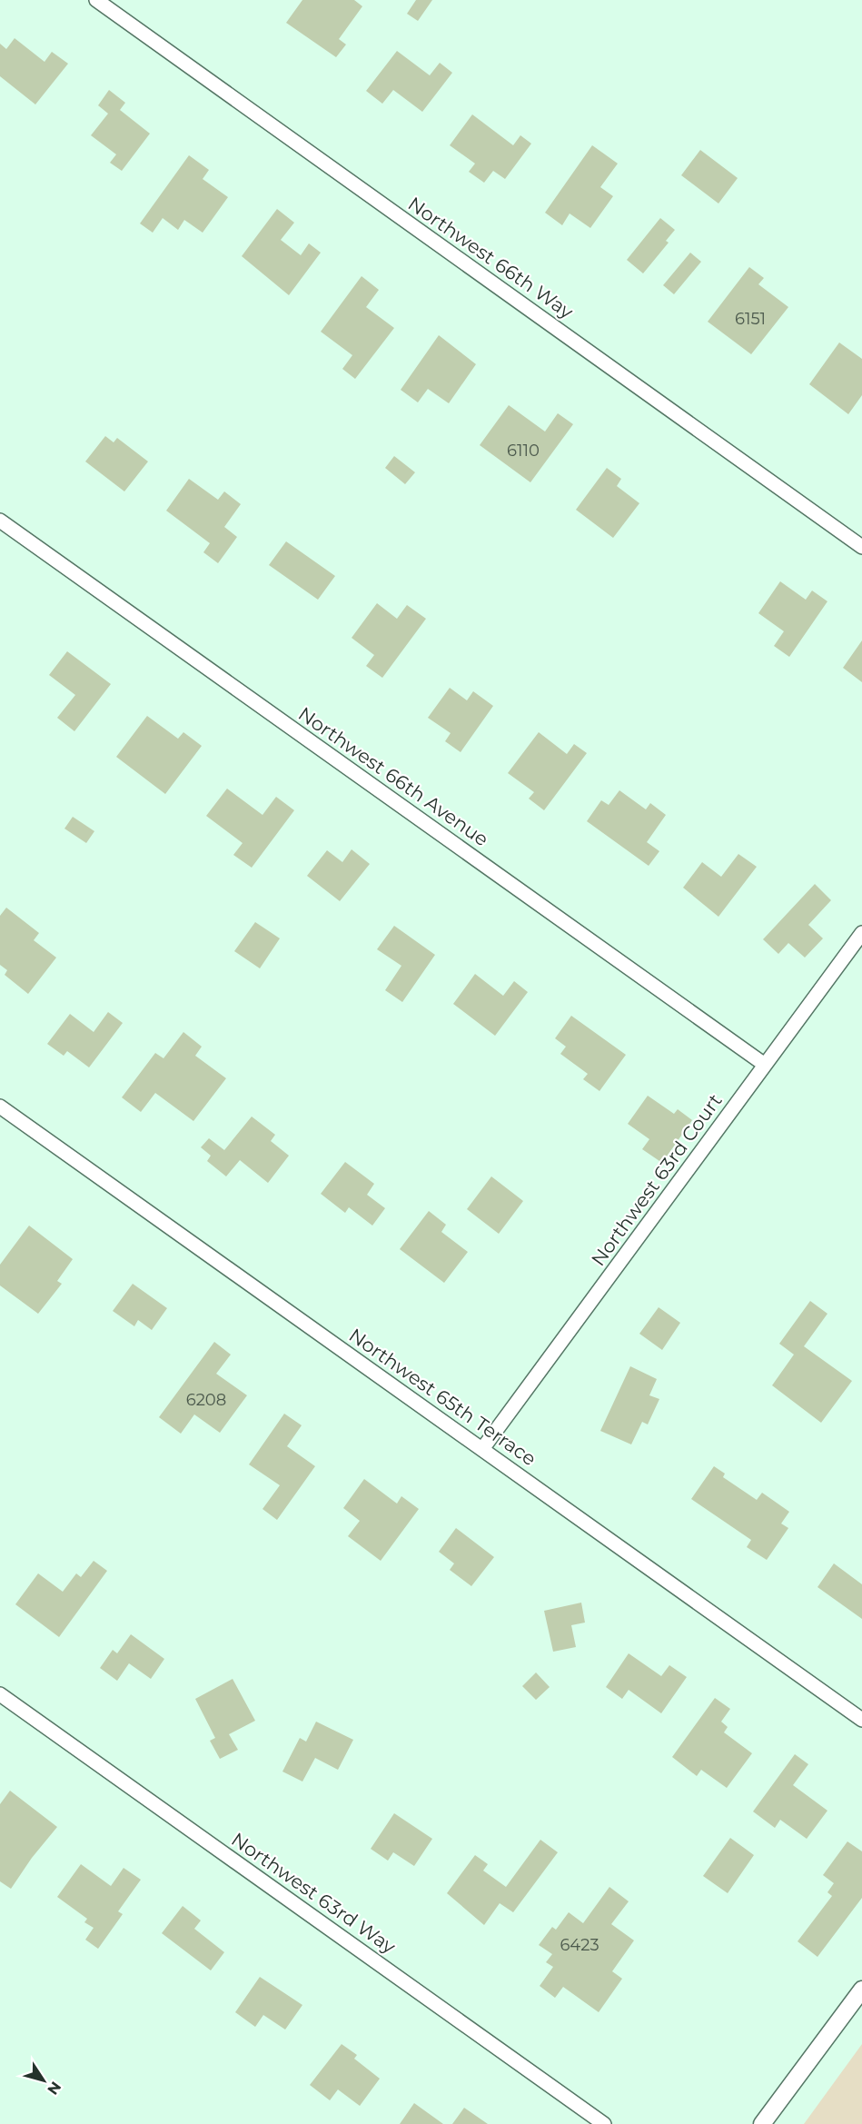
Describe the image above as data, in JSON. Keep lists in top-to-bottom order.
{
  "streets": {
    "street": [
      "Northwest 66th Way",
      "Northwest 66th Avenue",
      "Northwest 63rd Court",
      "Northwest 65th Terrace",
      "Northwest 63rd Way"
    ]
  },
  "crossings": [
    ["Northwest 66th Avenue", "Northwest 63rd Court"],
    ["Northwest 63rd Court", "Northwest 65th Terrace"]
  ],
  "house_numbers": [
    "6151",
    "6110",
    "6208",
    "6423"
  ],
  "north": "bottom right"
}
